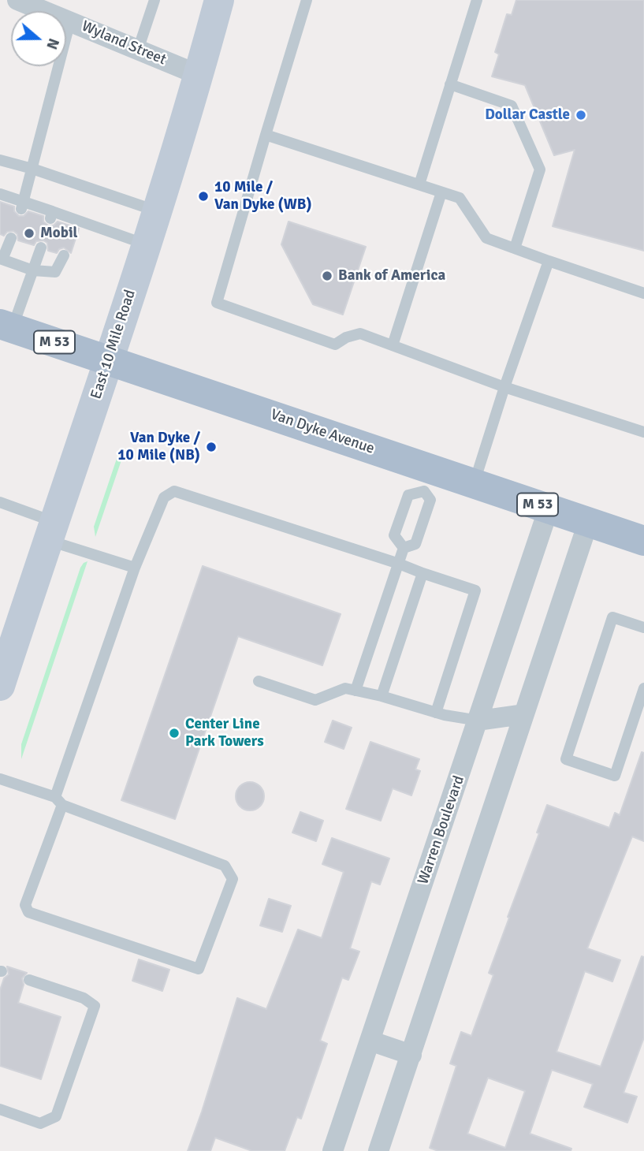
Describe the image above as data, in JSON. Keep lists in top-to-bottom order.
{
  "streets": {
    "main road": ["M 53", "East 10 Mile Road", "Van Dyke Avenue"],
    "street": ["Wyland Street", "Warren Boulevard"]
  },
  "crossings": [
    ["Wyland Street", "East 10 Mile Road"],
    ["East 10 Mile Road", "Van Dyke Avenue"],
    ["Van Dyke Avenue", "Warren Boulevard"]
  ],
  "places": [
    "Dollar Castle",
    "10 Mile / Van Dyke (WB)",
    "Mobil",
    "Bank of America",
    "Van Dyke / 10 Mile (NB)",
    "Center Line Park Towers"
  ],
  "north": "right"
}
